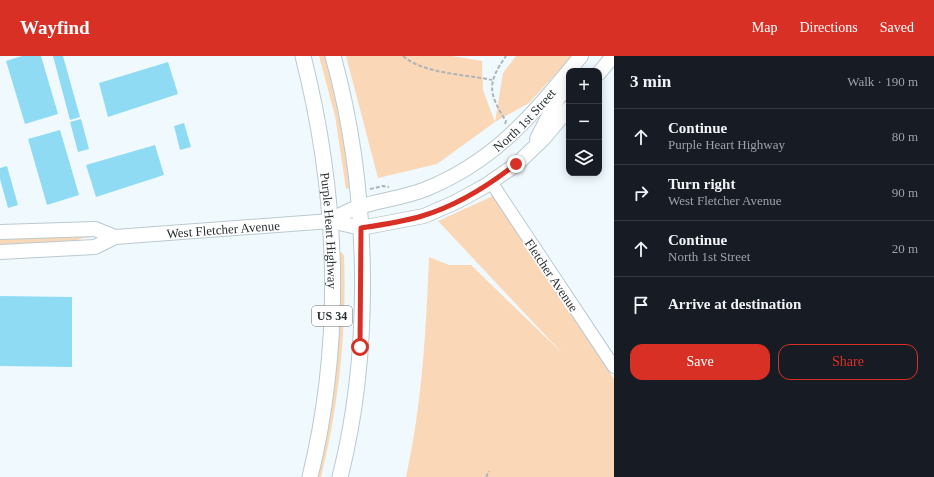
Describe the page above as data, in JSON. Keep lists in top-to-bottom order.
{
  "streets": {
    "main road": [
      "North 1st Street",
      "West Fletcher Avenue",
      "Purple Heart Highway",
      "US 34"
    ],
    "street": ["Fletcher Avenue"]
  },
  "crossings": [
    ["North 1st Street", "West Fletcher Avenue"],
    ["North 1st Street", "Fletcher Avenue"],
    ["West Fletcher Avenue", "Purple Heart Highway"],
    ["West Fletcher Avenue", "Fletcher Avenue"],
    ["West Fletcher Avenue", "US 34"]
  ],
  "page": {
    "header": "Wayfind",
    "nav": ["Map", "Directions", "Saved"],
    "heading": ["3 min", "Walk · 190 m"],
    "map_buttons": ["+", "−"],
    "list": [
      ["Continue", "Purple Heart Highway", "80 m"],
      ["Turn right", "West Fletcher Avenue", "90 m"],
      ["Continue", "North 1st Street", "20 m"],
      "Arrive at destination"
    ],
    "buttons": ["Save", "Share"]
  }
}
